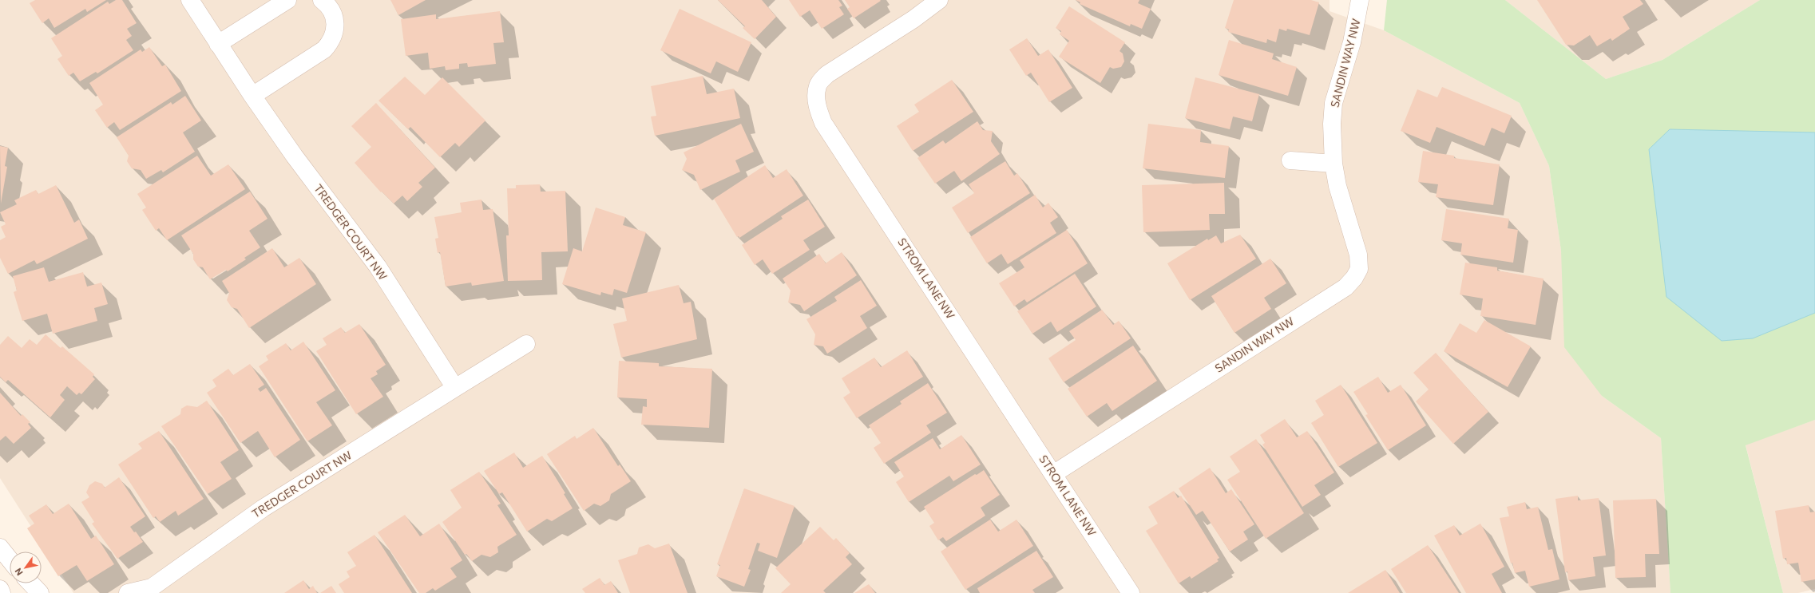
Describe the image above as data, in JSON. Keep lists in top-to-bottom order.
{
  "streets": {
    "street": ["SANDIN WAY NW", "TREDGER COURT NW", "STROM LANE NW"]
  },
  "crossings": [
    ["SANDIN WAY NW", "STROM LANE NW"]
  ],
  "north": "bottom left"
}
